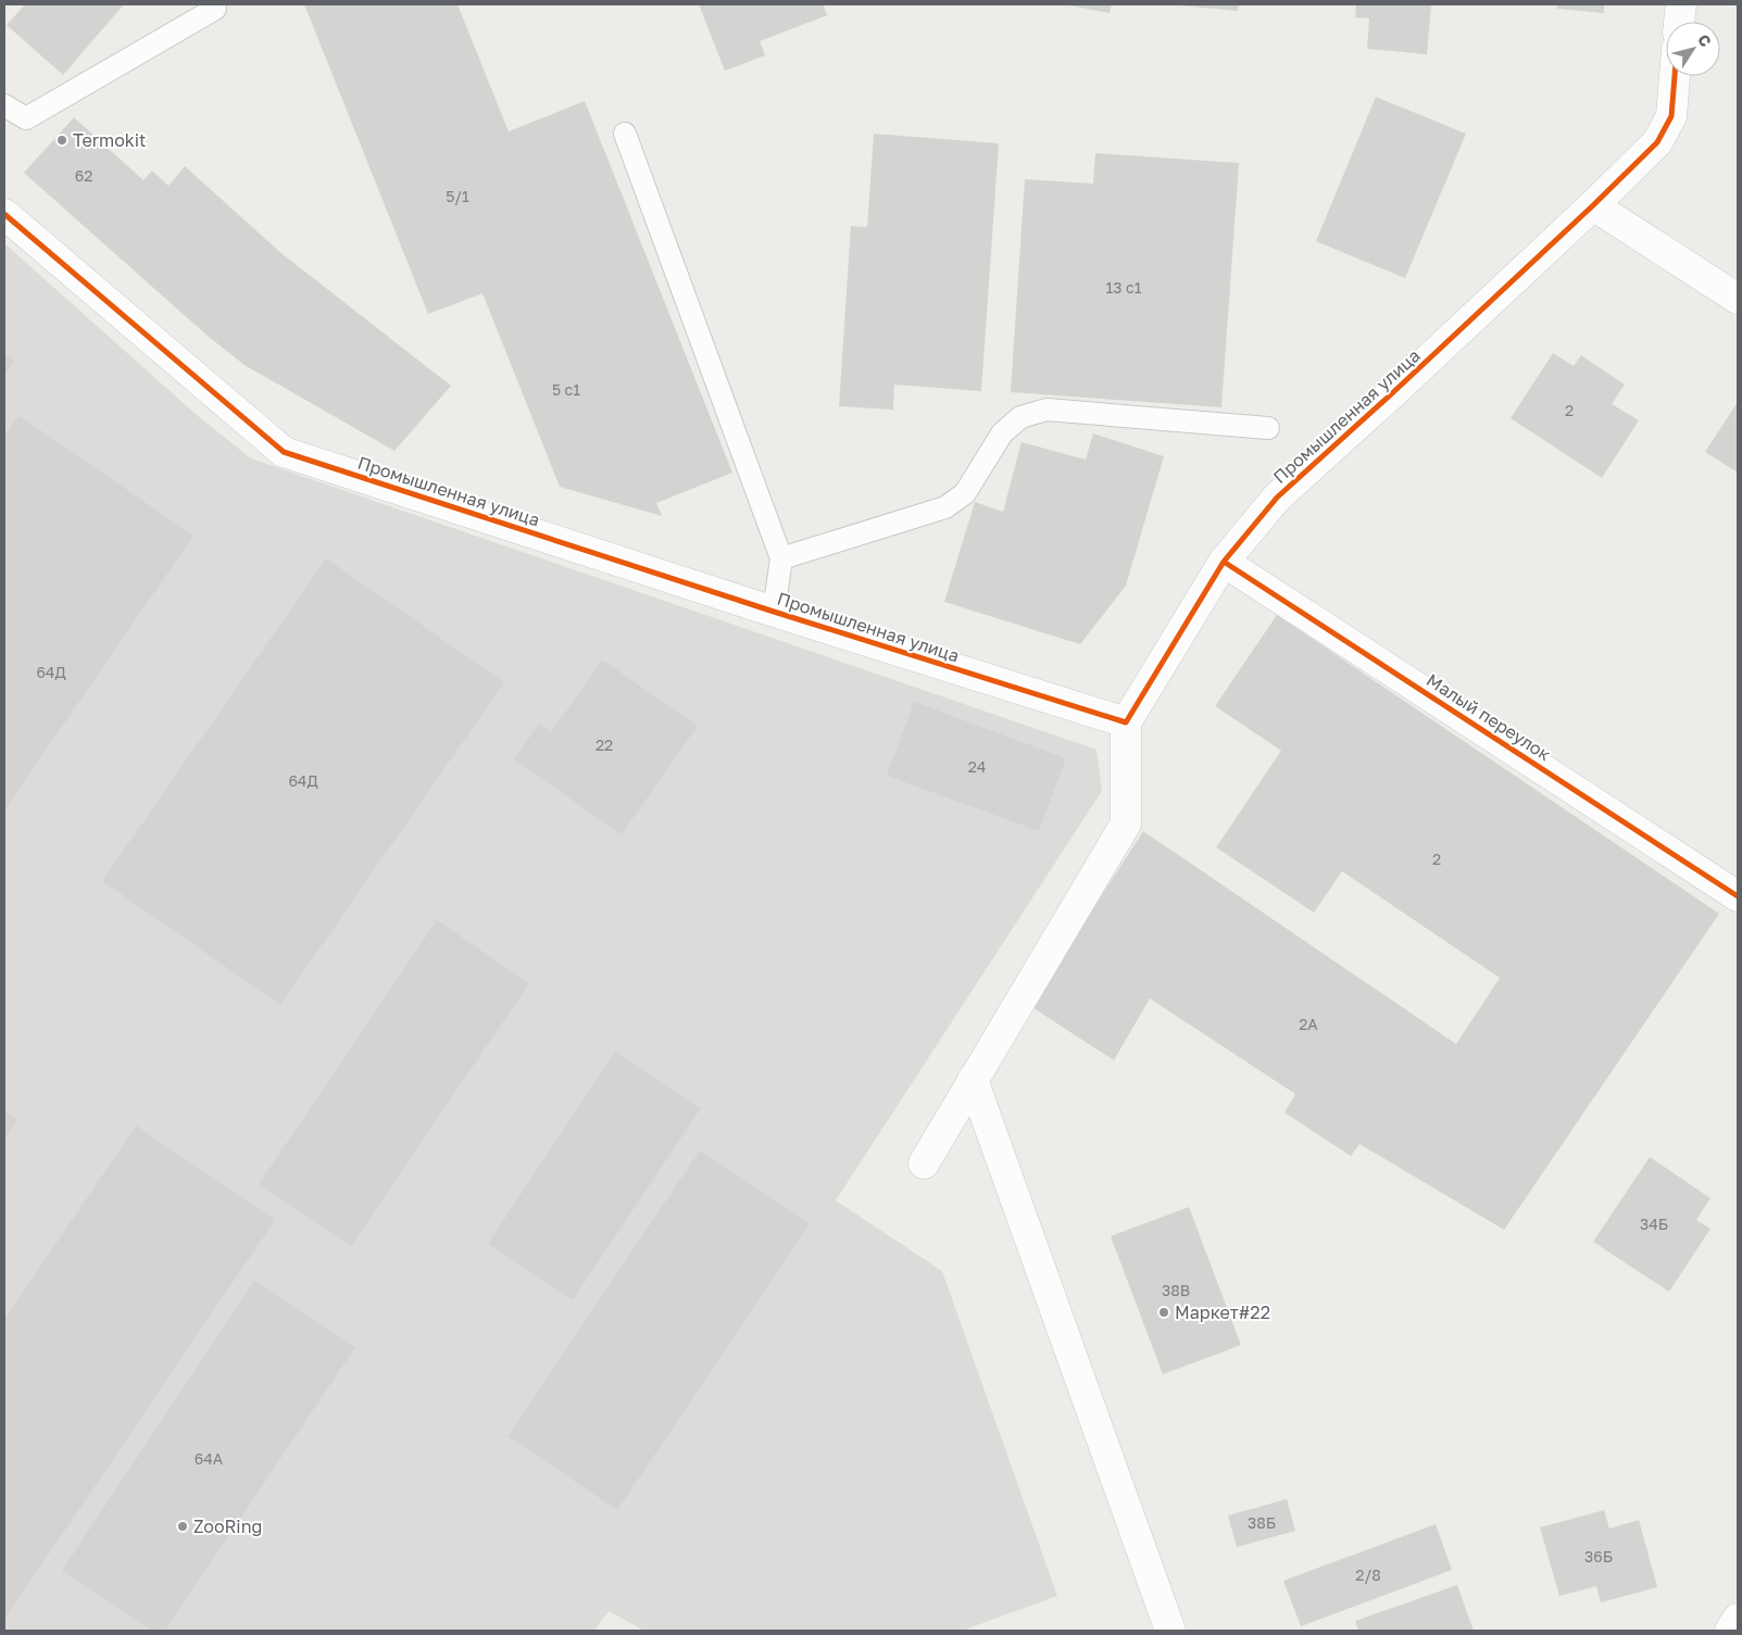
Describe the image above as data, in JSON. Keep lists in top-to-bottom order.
{
  "streets": {
    "street": ["Промышленная улица", "Малый переулок"]
  },
  "crossings": [
    ["Промышленная улица", "Малый переулок"]
  ],
  "places": ["Termokit", "Маркет#22", "ZooRing"],
  "house_numbers": [
    "62",
    "5/1",
    "13 с1",
    "5 с1",
    "2",
    "64Д",
    "22",
    "24",
    "64Д",
    "2",
    "2А",
    "34Б",
    "38В",
    "64А",
    "38Б",
    "36Б",
    "2/8"
  ],
  "north": "top right"
}
